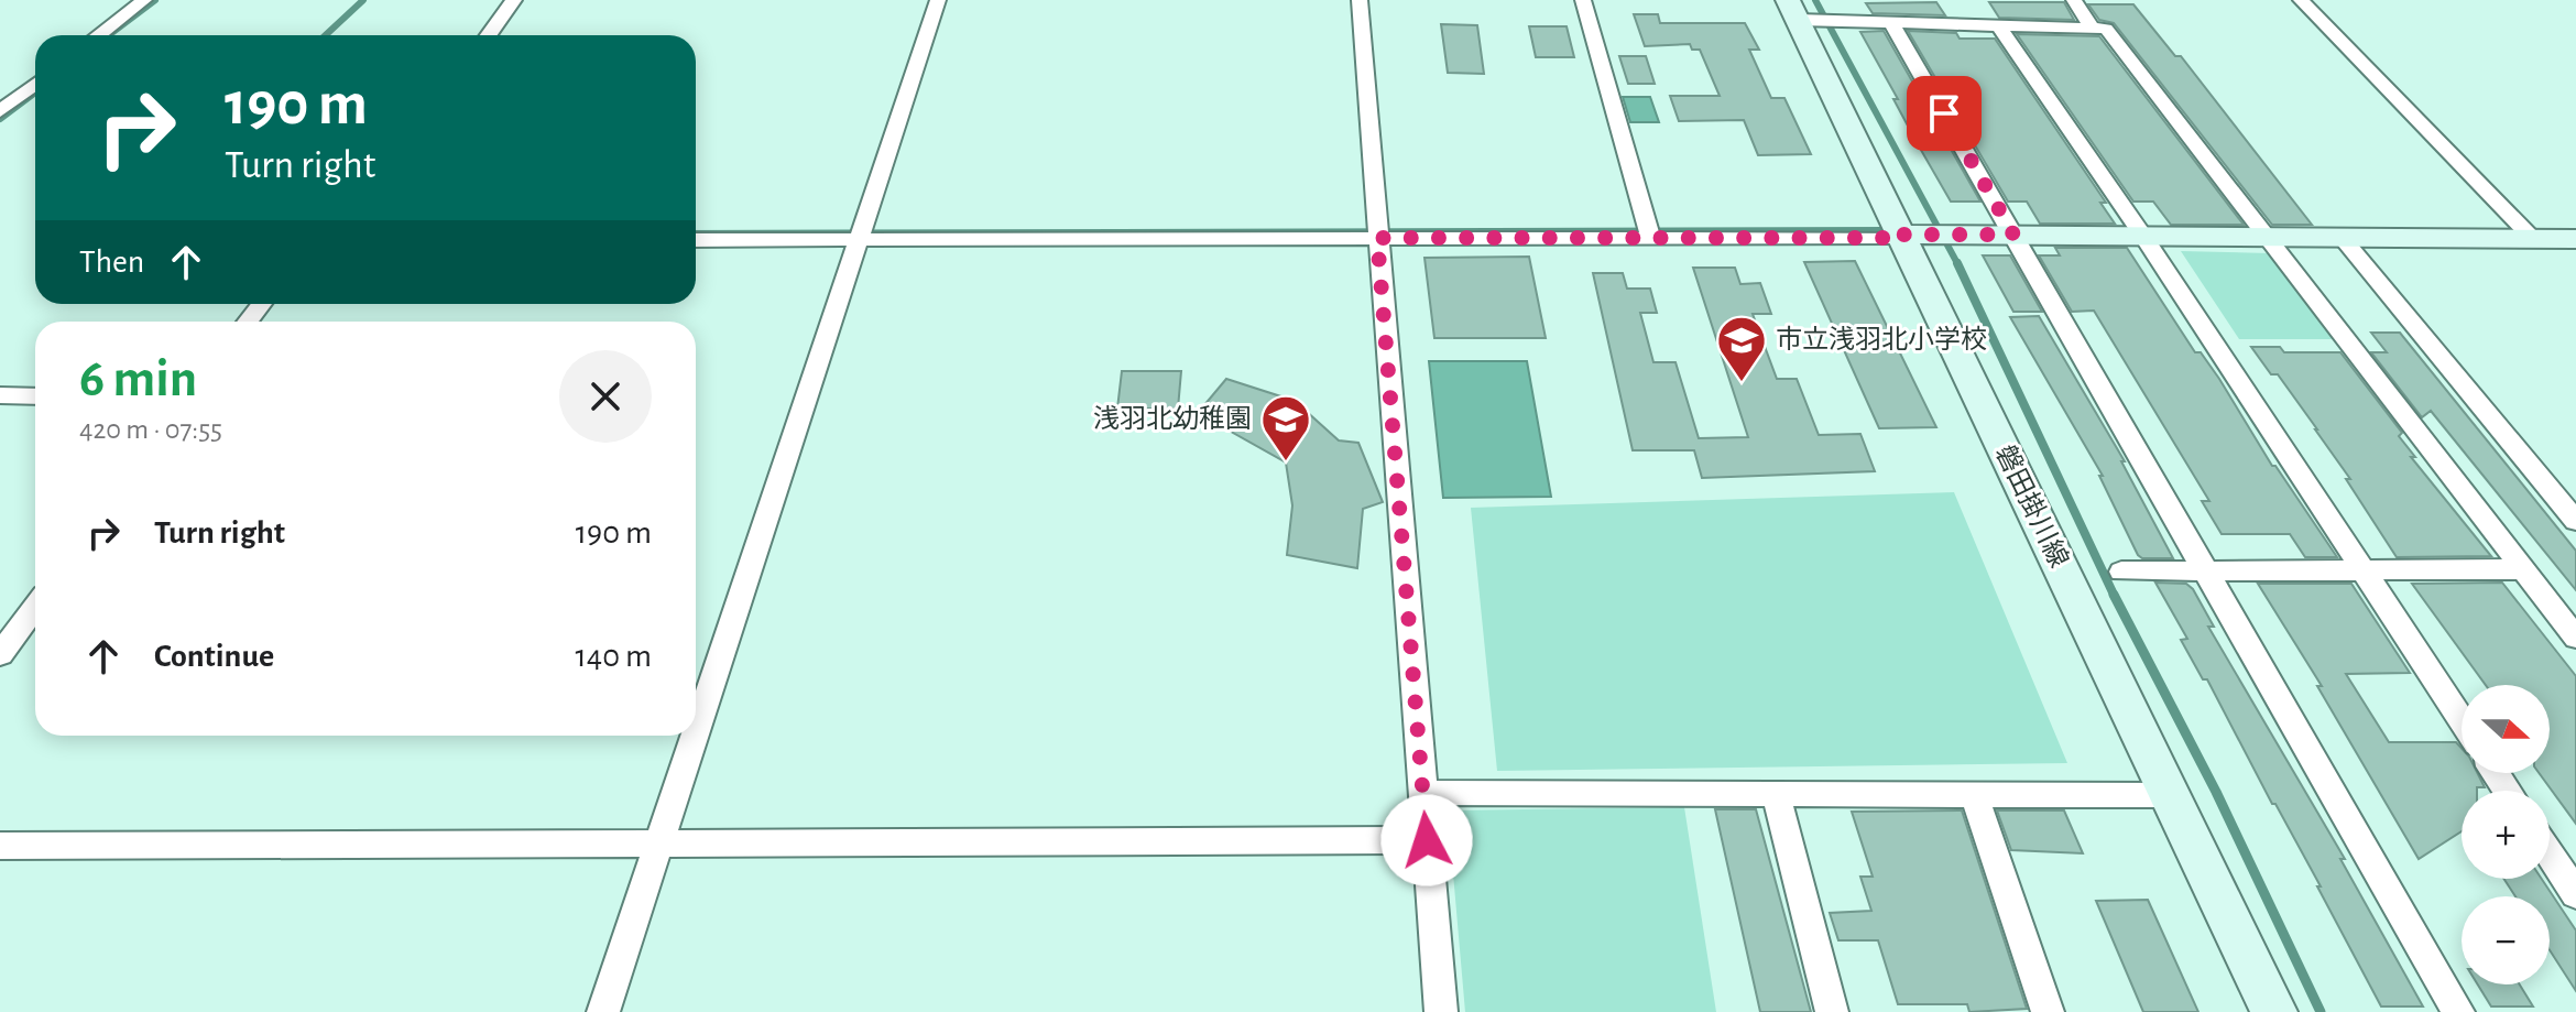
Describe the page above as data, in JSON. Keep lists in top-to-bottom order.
{
  "streets": {
    "main road": ["磐田掛川線"]
  },
  "places": {
    "school or university": ["市立浅羽北小学校", "浅羽北幼稚園"]
  },
  "north": "right",
  "page": {
    "turn": ["190 m", "Turn right"],
    "then": "Then",
    "heading": ["6 min", "420 m · 07:55"],
    "list": [
      {
        "name": "Turn right",
        "value": "190 m"
      },
      {
        "name": "Continue",
        "value": "140 m"
      }
    ],
    "map_buttons": ["+", "−"]
  }
}
